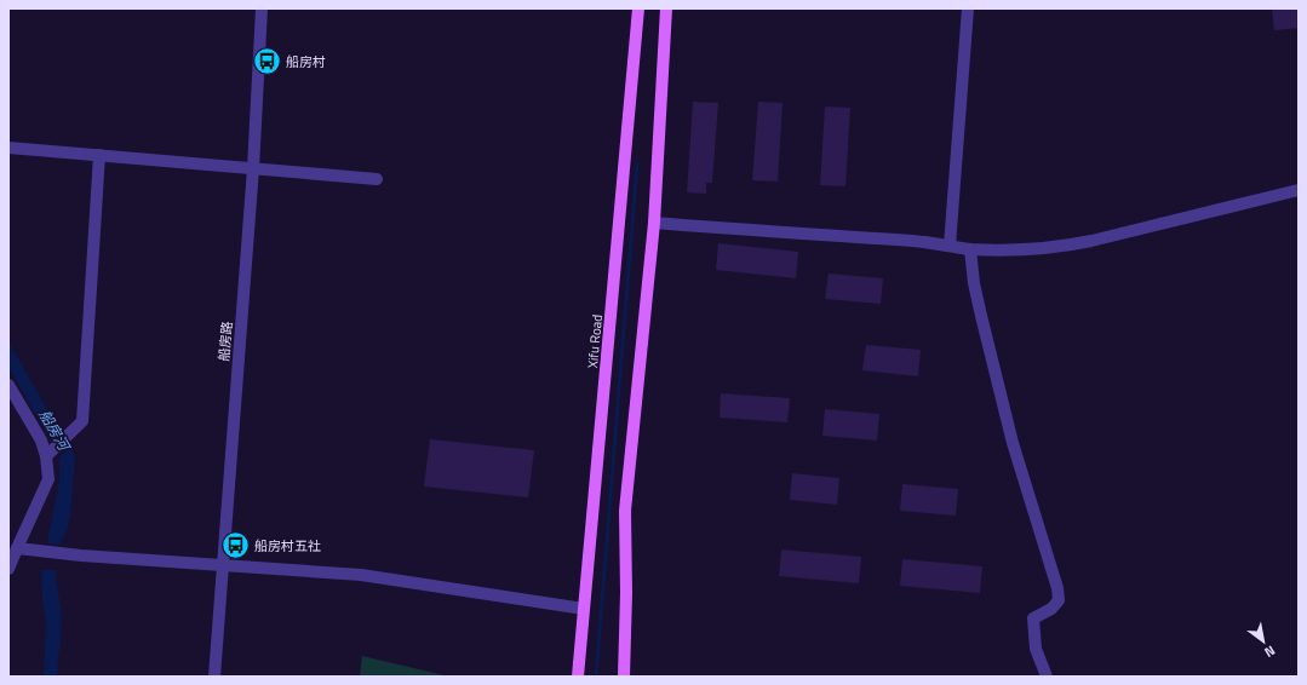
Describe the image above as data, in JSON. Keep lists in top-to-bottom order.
{
  "streets": {
    "main road": ["Xifu Road"],
    "street": ["船房路"]
  },
  "water": ["船房河"],
  "places": {
    "bus stop": ["船房村", "船房村五社"]
  },
  "north": "bottom right"
}
